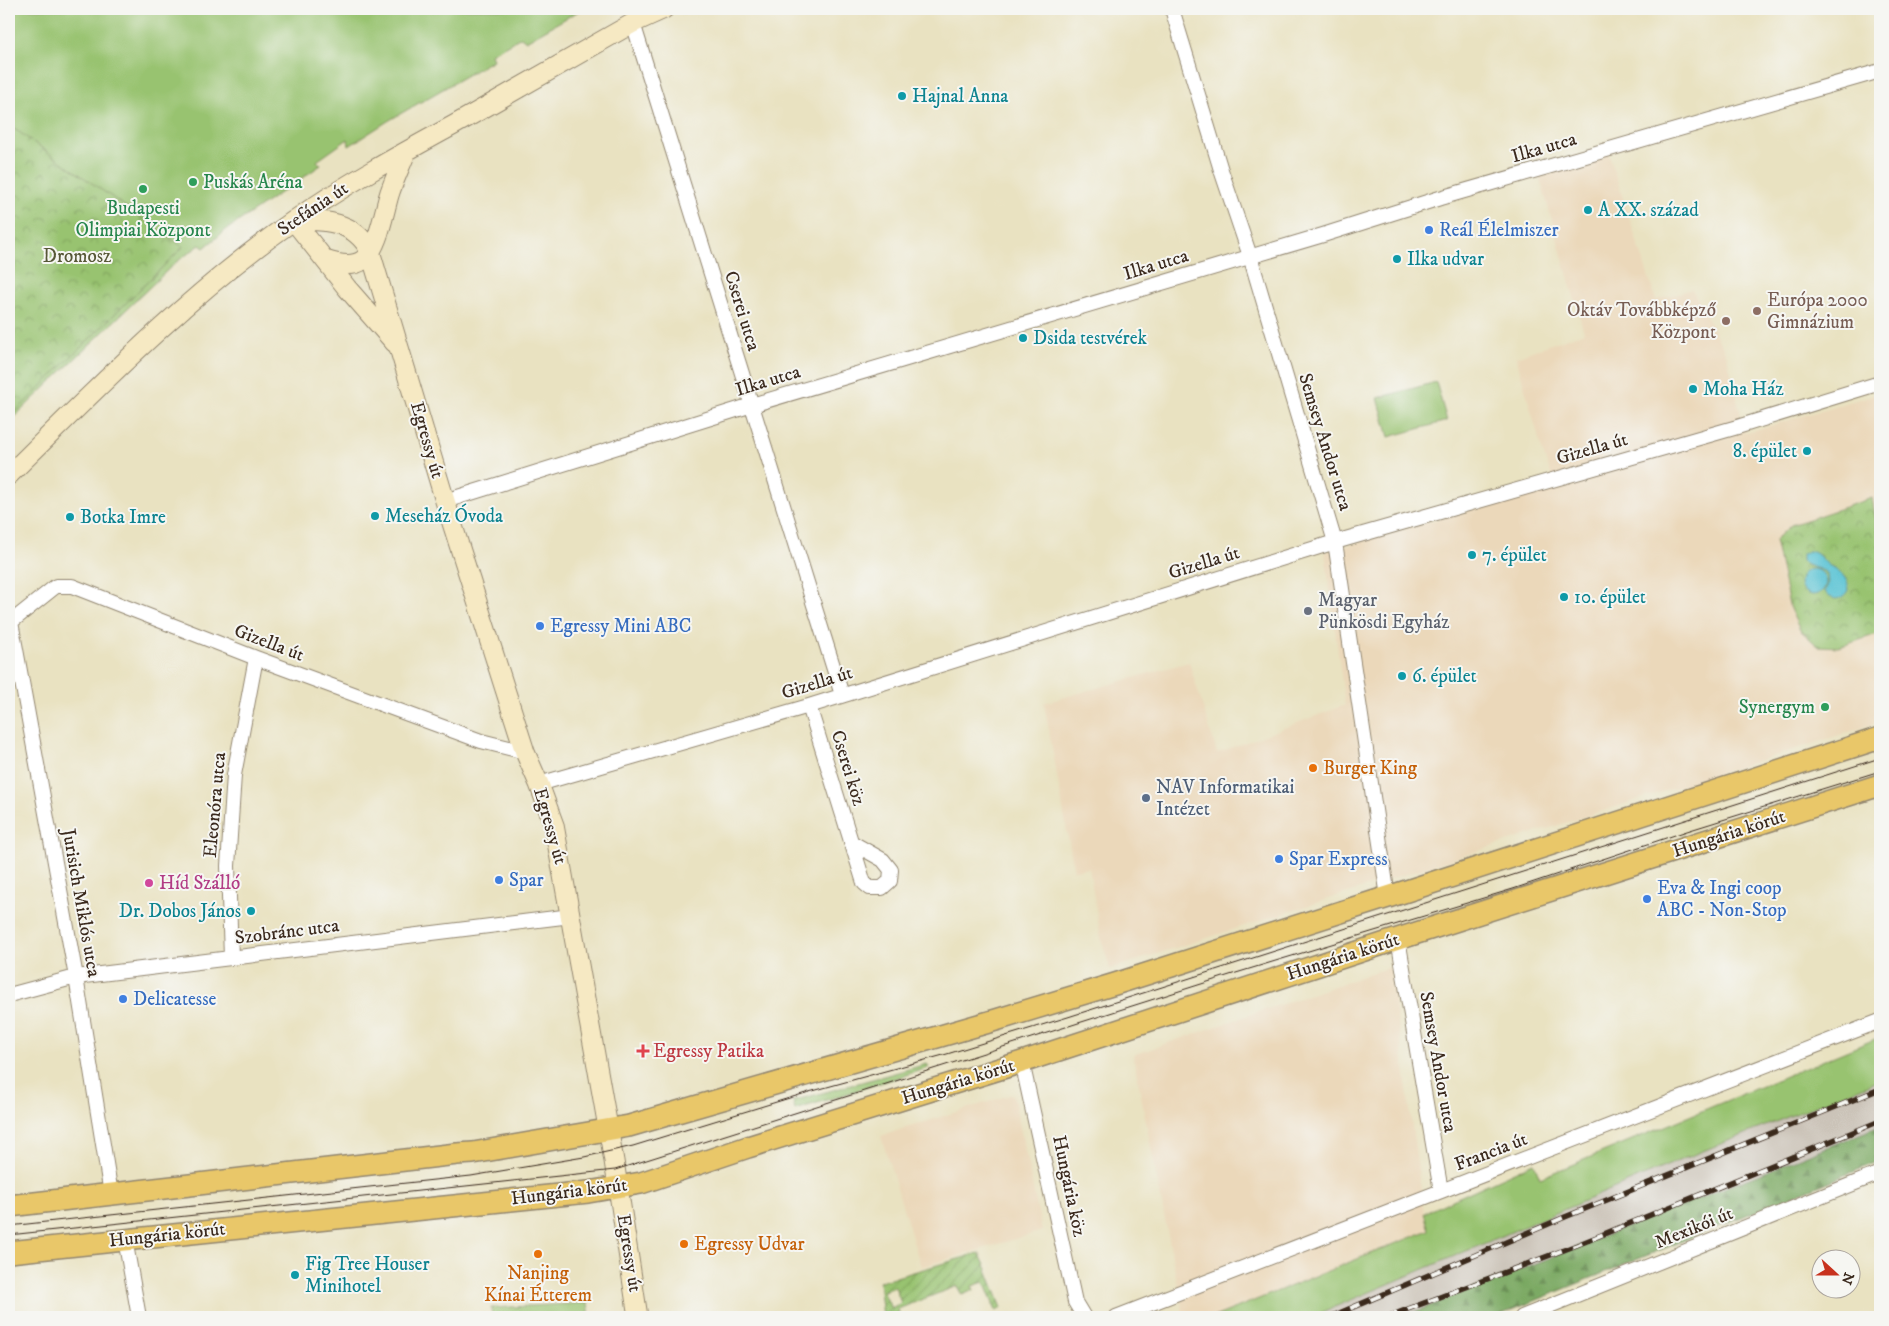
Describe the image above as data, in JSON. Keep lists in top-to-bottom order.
{
  "streets": {
    "main road": ["Hungária körút"],
    "street": [
      "Ilka utca",
      "Stefánia út",
      "Cserei utca",
      "Egressy út",
      "Semsey Andor utca",
      "Gizella út",
      "Cserei köz",
      "Eleonóra utca",
      "Jurisich Miklós utca",
      "Szobránc utca",
      "Francia út",
      "Hungária köz",
      "Mexikói út"
    ]
  },
  "crossings": [
    ["Ilka utca", "Cserei utca"],
    ["Ilka utca", "Egressy út"],
    ["Ilka utca", "Semsey Andor utca"],
    ["Stefánia út", "Cserei utca"],
    ["Stefánia út", "Egressy út"],
    ["Cserei utca", "Gizella út"],
    ["Egressy út", "Gizella út"],
    ["Egressy út", "Hungária körút"],
    ["Egressy út", "Szobránc utca"],
    ["Semsey Andor utca", "Gizella út"],
    ["Semsey Andor utca", "Hungária körút"],
    ["Semsey Andor utca", "Francia út"],
    ["Gizella út", "Cserei köz"],
    ["Gizella út", "Eleonóra utca"],
    ["Gizella út", "Jurisich Miklós utca"],
    ["Eleonóra utca", "Szobránc utca"],
    ["Hungária körút", "Hungária köz"],
    ["Jurisich Miklós utca", "Szobránc utca"]
  ],
  "parks": ["Dromosz"],
  "places": {
    "other": [
      "Hajnal Anna",
      "Puskás Aréna",
      "Budapesti Olimpiai Központ",
      "A XX. század",
      "Reál Élelmiszer",
      "Ilka udvar",
      "Európa 2000 Gimnázium",
      "Oktáv Továbbképző Központ",
      "Dsida testvérek",
      "Moha Ház",
      "8. épület",
      "Meseház Óvoda",
      "Botka Imre",
      "7. épület",
      "10. épület",
      "Magyar Pünkösdi Egyház",
      "Egressy Mini ABC",
      "6. épület",
      "Synergym",
      "Burger King",
      "NAV Informatikai Intézet",
      "Spar Express",
      "Spar",
      "Híd Szálló",
      "Eva & Ingi coop ABC - Non-Stop",
      "Dr. Dobos János",
      "Delicatesse",
      "Egressy Udvar",
      "Nanjing Kínai Étterem",
      "Fig Tree Houser Minihotel"
    ],
    "health": ["Egressy Patika"]
  },
  "north": "right"
}
